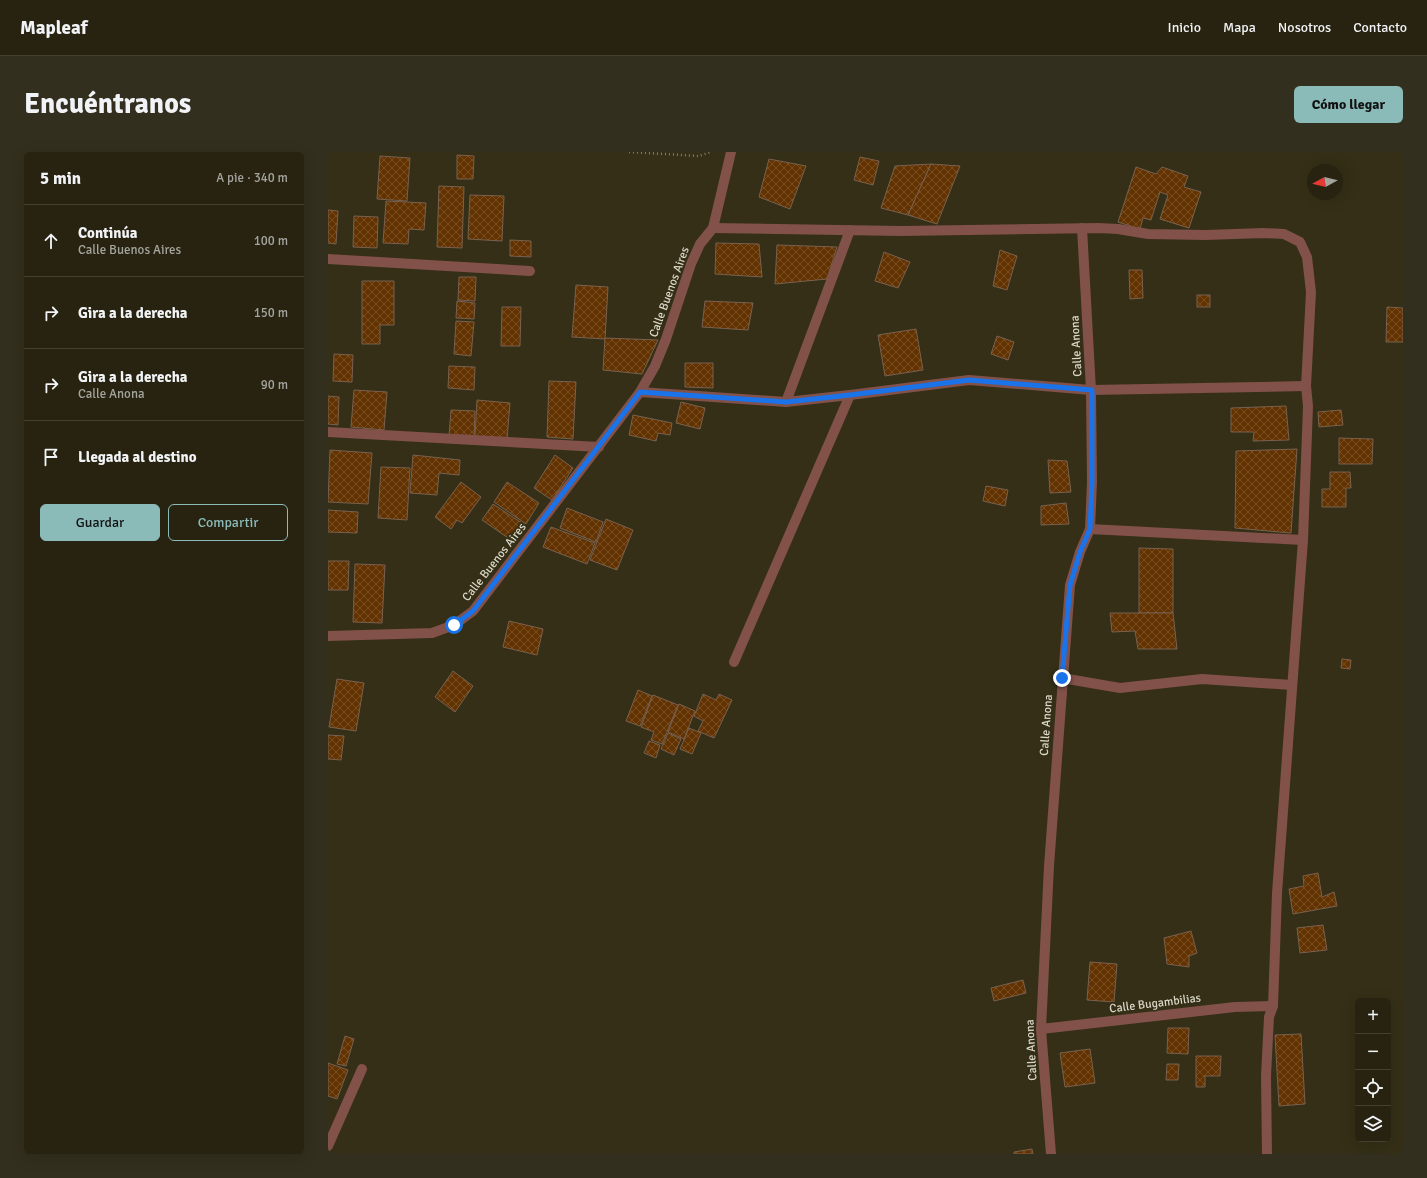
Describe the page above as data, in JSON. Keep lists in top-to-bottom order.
{
  "streets": {
    "street": ["Calle Buenos Aires", "Calle Anona", "Calle Bugambilias"]
  },
  "crossings": [
    ["Calle Anona", "Calle Bugambilias"]
  ],
  "north": "left",
  "page": {
    "header": "Mapleaf",
    "nav": [
      "Inicio",
      "Mapa",
      "Nosotros",
      "Contacto"
    ],
    "buttons": [
      "Cómo llegar",
      ["Guardar", "Compartir"]
    ],
    "title": "Encuéntranos",
    "heading": ["5 min", "A pie · 340 m"],
    "list": [
      ["Continúa", "Calle Buenos Aires", "100 m"],
      ["Gira a la derecha", "150 m"],
      ["Gira a la derecha", "Calle Anona", "90 m"],
      "Llegada al destino"
    ],
    "map_buttons": ["+", "−"]
  }
}
